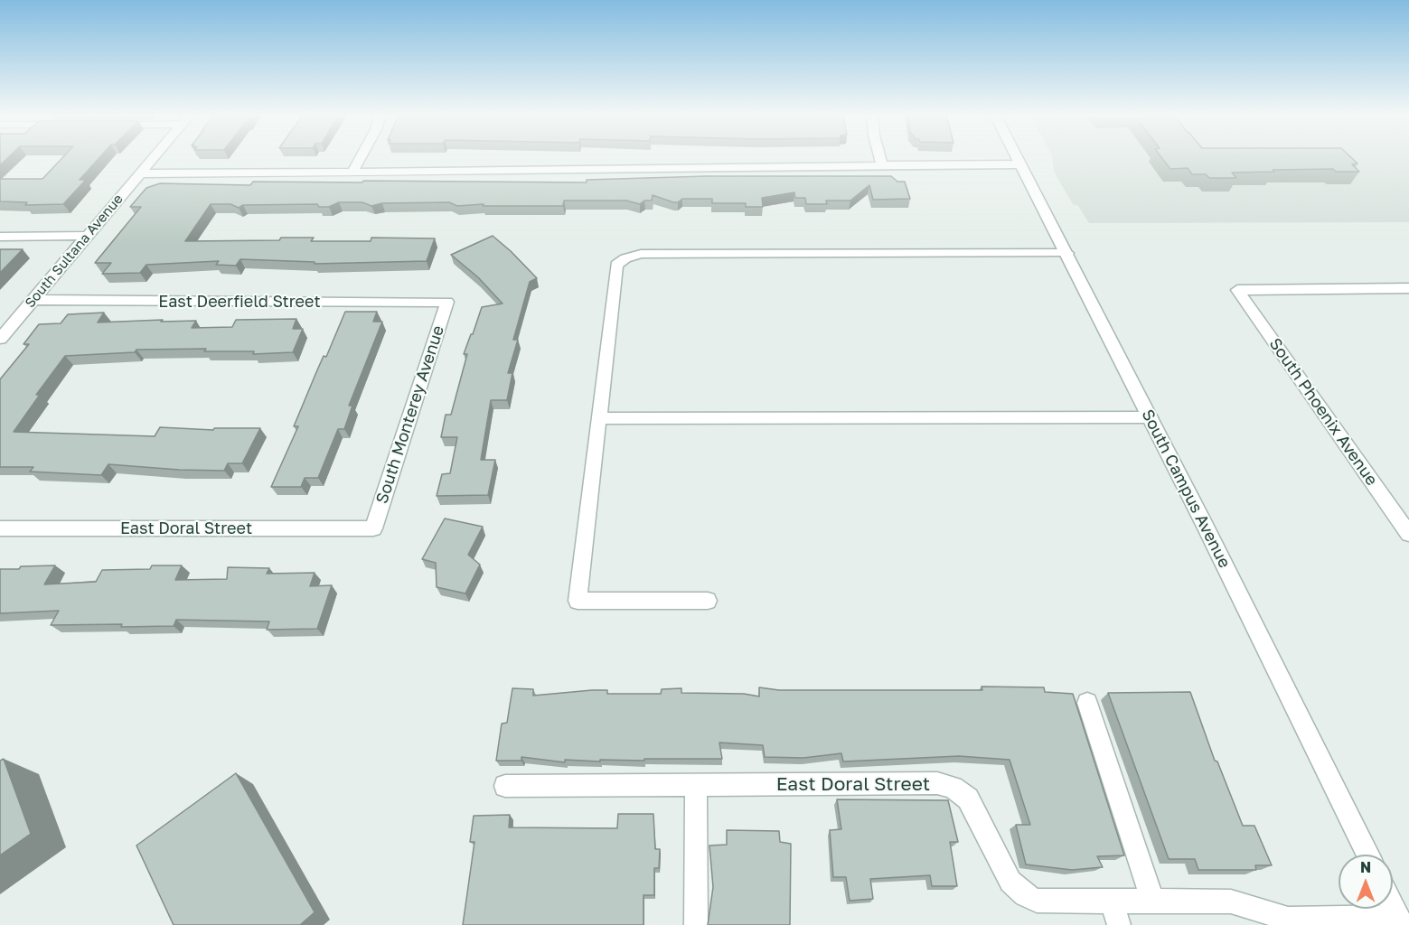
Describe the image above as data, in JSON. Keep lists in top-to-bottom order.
{
  "streets": {
    "street": [
      "South Sultana Avenue",
      "East Deerfield Street",
      "South Phoenix Avenue",
      "South Monterey Avenue",
      "South Campus Avenue",
      "East Doral Street"
    ]
  },
  "crossings": [
    ["South Sultana Avenue", "East Deerfield Street"],
    ["East Deerfield Street", "South Monterey Avenue"],
    ["South Monterey Avenue", "East Doral Street"]
  ],
  "north": "top"
}
